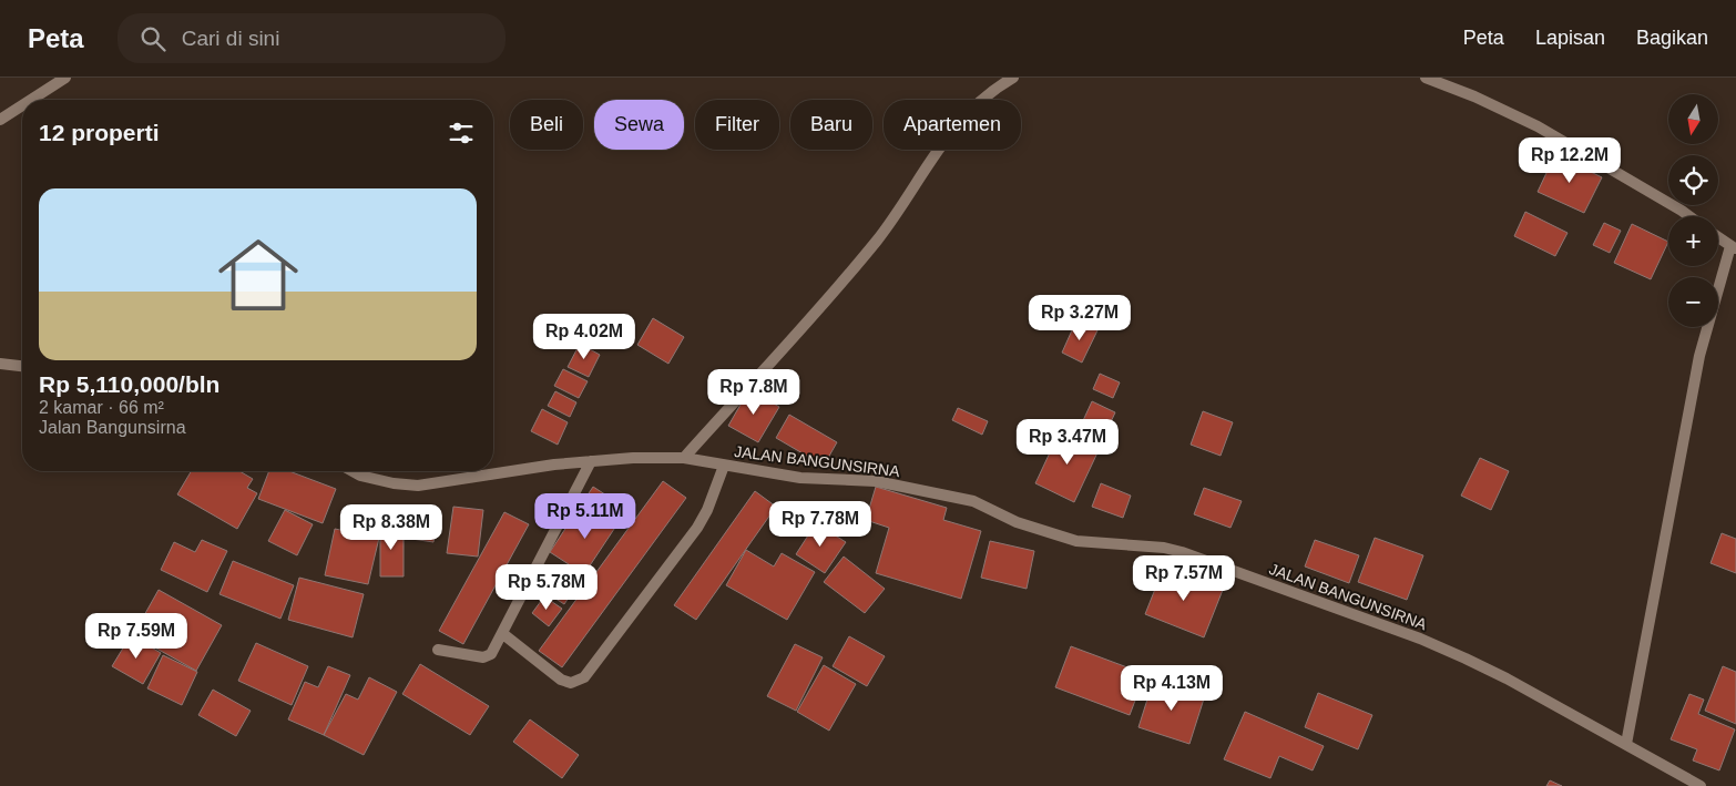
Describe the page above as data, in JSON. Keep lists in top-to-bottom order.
{
  "streets": {
    "street": ["JALAN BANGUNSIRNA"]
  },
  "north": "bottom",
  "page": {
    "header": "Peta",
    "search": "Cari di sini",
    "nav": ["Peta", "Lapisan", "Bagikan"],
    "map_buttons": ["+", "−"],
    "chip": [
      "Beli",
      "Sewa",
      "Filter",
      "Baru",
      "Apartemen"
    ],
    "heading": "12 properti",
    "price": [
      "Rp 12.2M",
      "Rp 3.27M",
      "Rp 4.02M",
      "Rp 7.8M",
      "Rp 3.47M",
      "Rp 5.11M",
      "Rp 7.78M",
      "Rp 8.38M",
      "Rp 7.57M",
      "Rp 5.78M",
      "Rp 7.59M",
      "Rp 4.13M"
    ],
    "list": [
      {
        "name": "Rp 5,110,000/bln",
        "note": "2 kamar · 66 m² · Jalan Bangunsirna"
      }
    ]
  }
}
